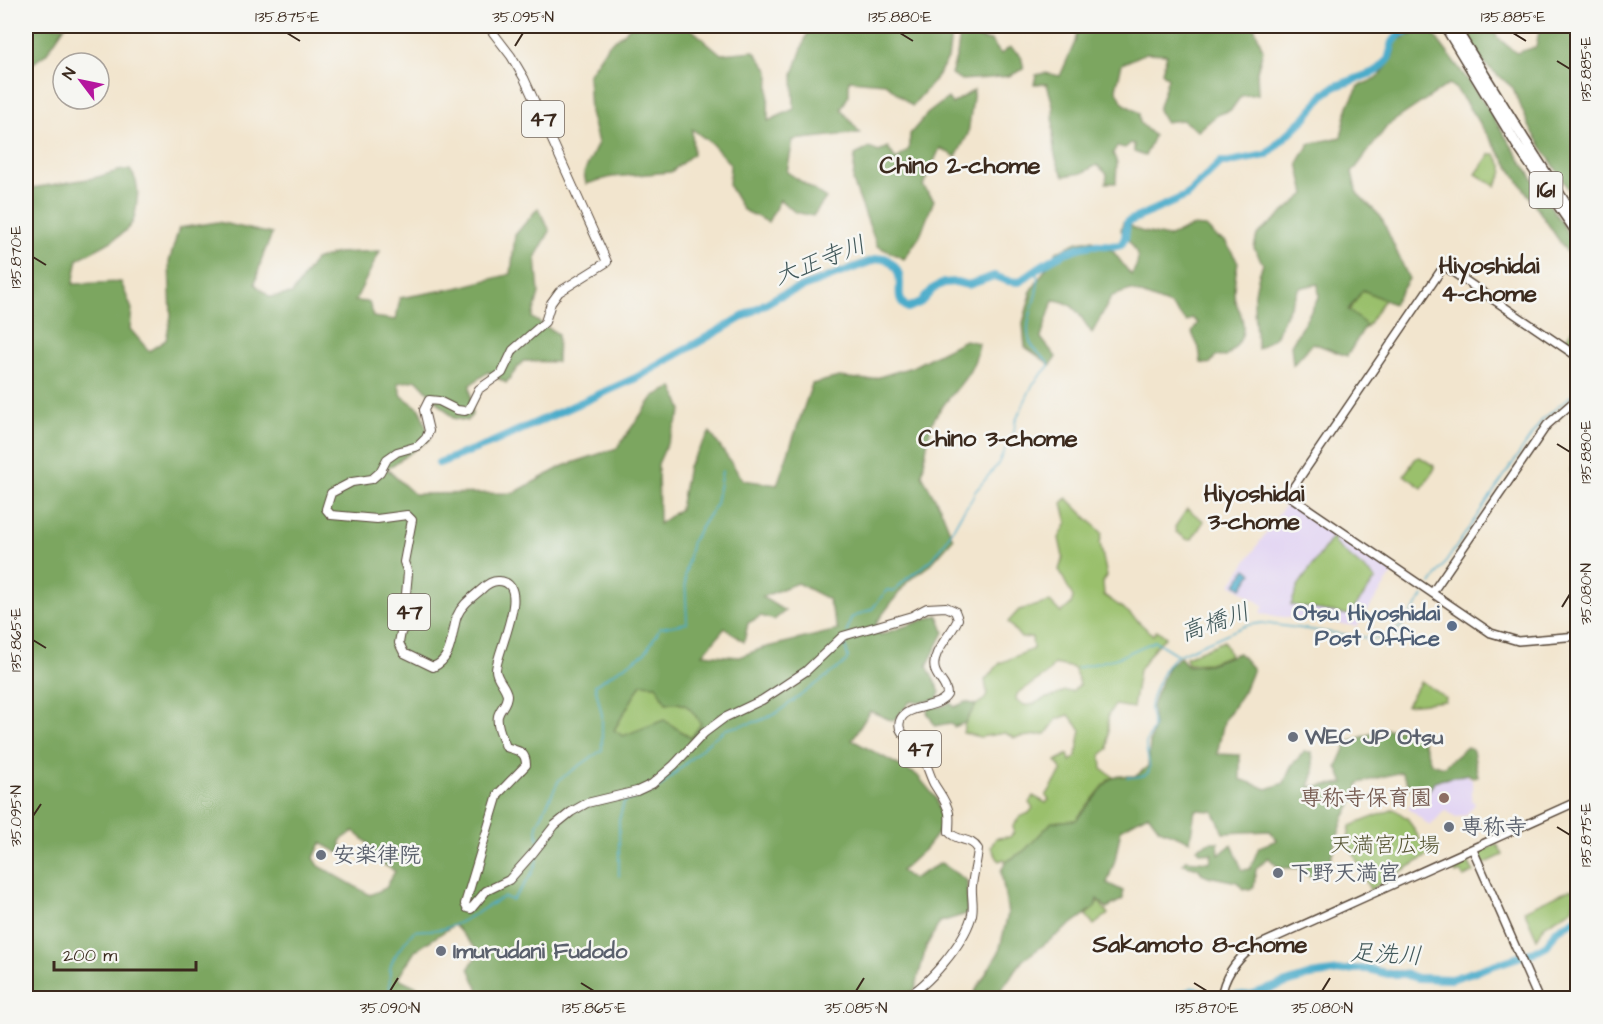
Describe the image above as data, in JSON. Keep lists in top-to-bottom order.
{
  "streets": {
    "highway": ["161"],
    "main road": ["47"]
  },
  "districts": [
    "Chino 2-chome",
    "Hiyoshidai 4-chome",
    "Chino 3-chome",
    "Hiyoshidai 3-chome",
    "Sakamoto 8-chome"
  ],
  "water": ["大正寺川", "高橋川", "足洗川"],
  "parks": ["天満宮広場"],
  "places": [
    "Otsu Hiyoshidai Post Office",
    "WEC JP Otsu",
    "専称寺保育園",
    "専称寺",
    "安楽律院",
    "下野天満宮",
    "Imurudani Fudodo"
  ],
  "scale_bar": "200 m",
  "north": "top left",
  "coordinates": [
    "135.875°E",
    "35.095°N",
    "135.880°E",
    "135.885°E",
    "135.870°E",
    "35.080°N",
    "135.865°E",
    "35.090°N",
    "35.085°N"
  ]
}
